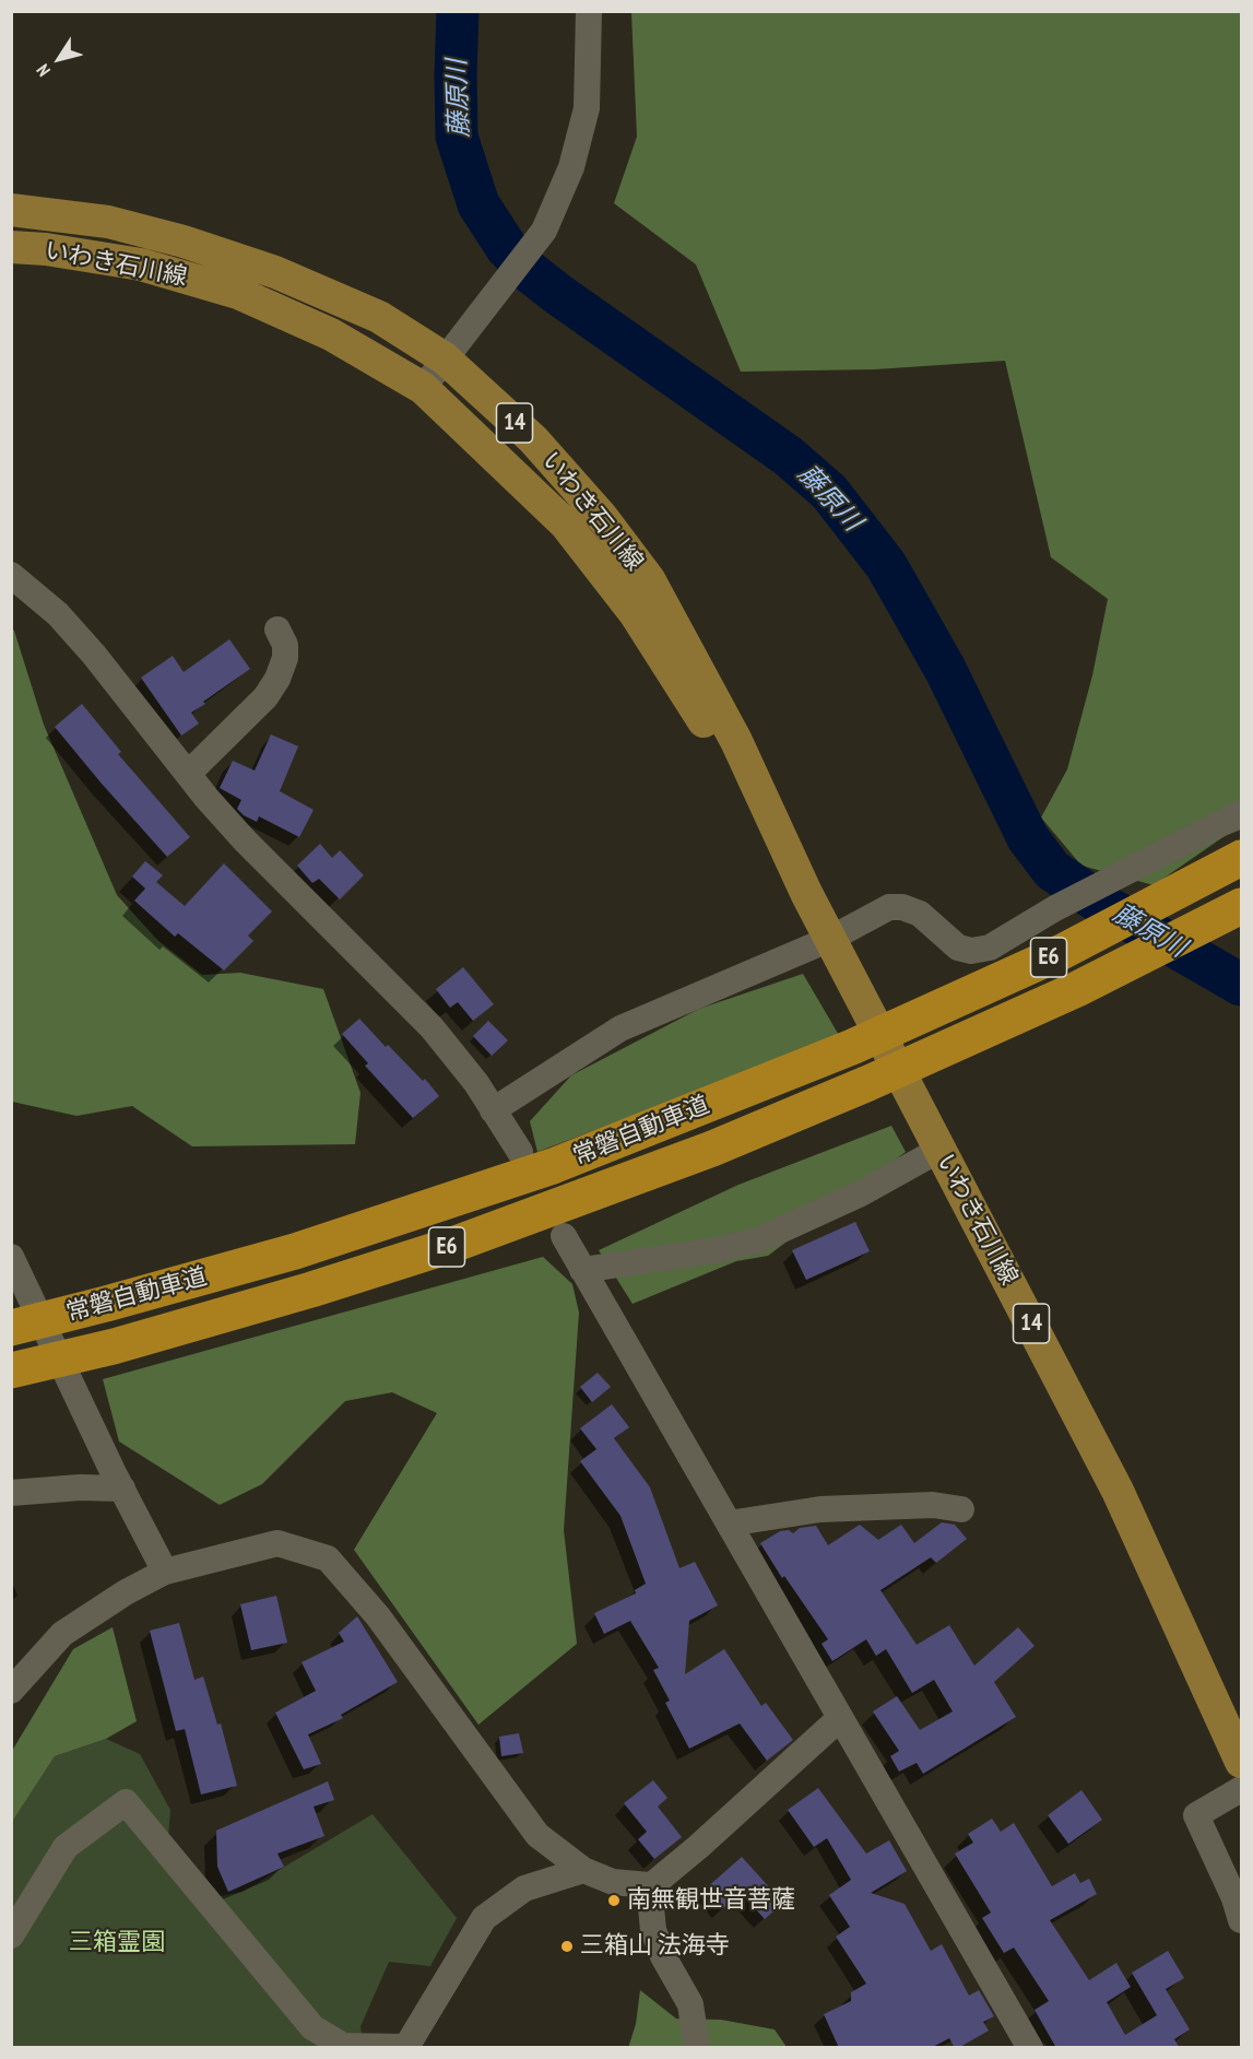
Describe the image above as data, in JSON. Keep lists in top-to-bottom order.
{
  "streets": {
    "highway": ["E6", "常磐自動車道"],
    "main road": ["いわき石川線", "14"]
  },
  "water": ["藤原川"],
  "parks": ["三箱霊園"],
  "places": ["南無観世音菩薩", "三箱山 法海寺"],
  "north": "bottom left"
}
